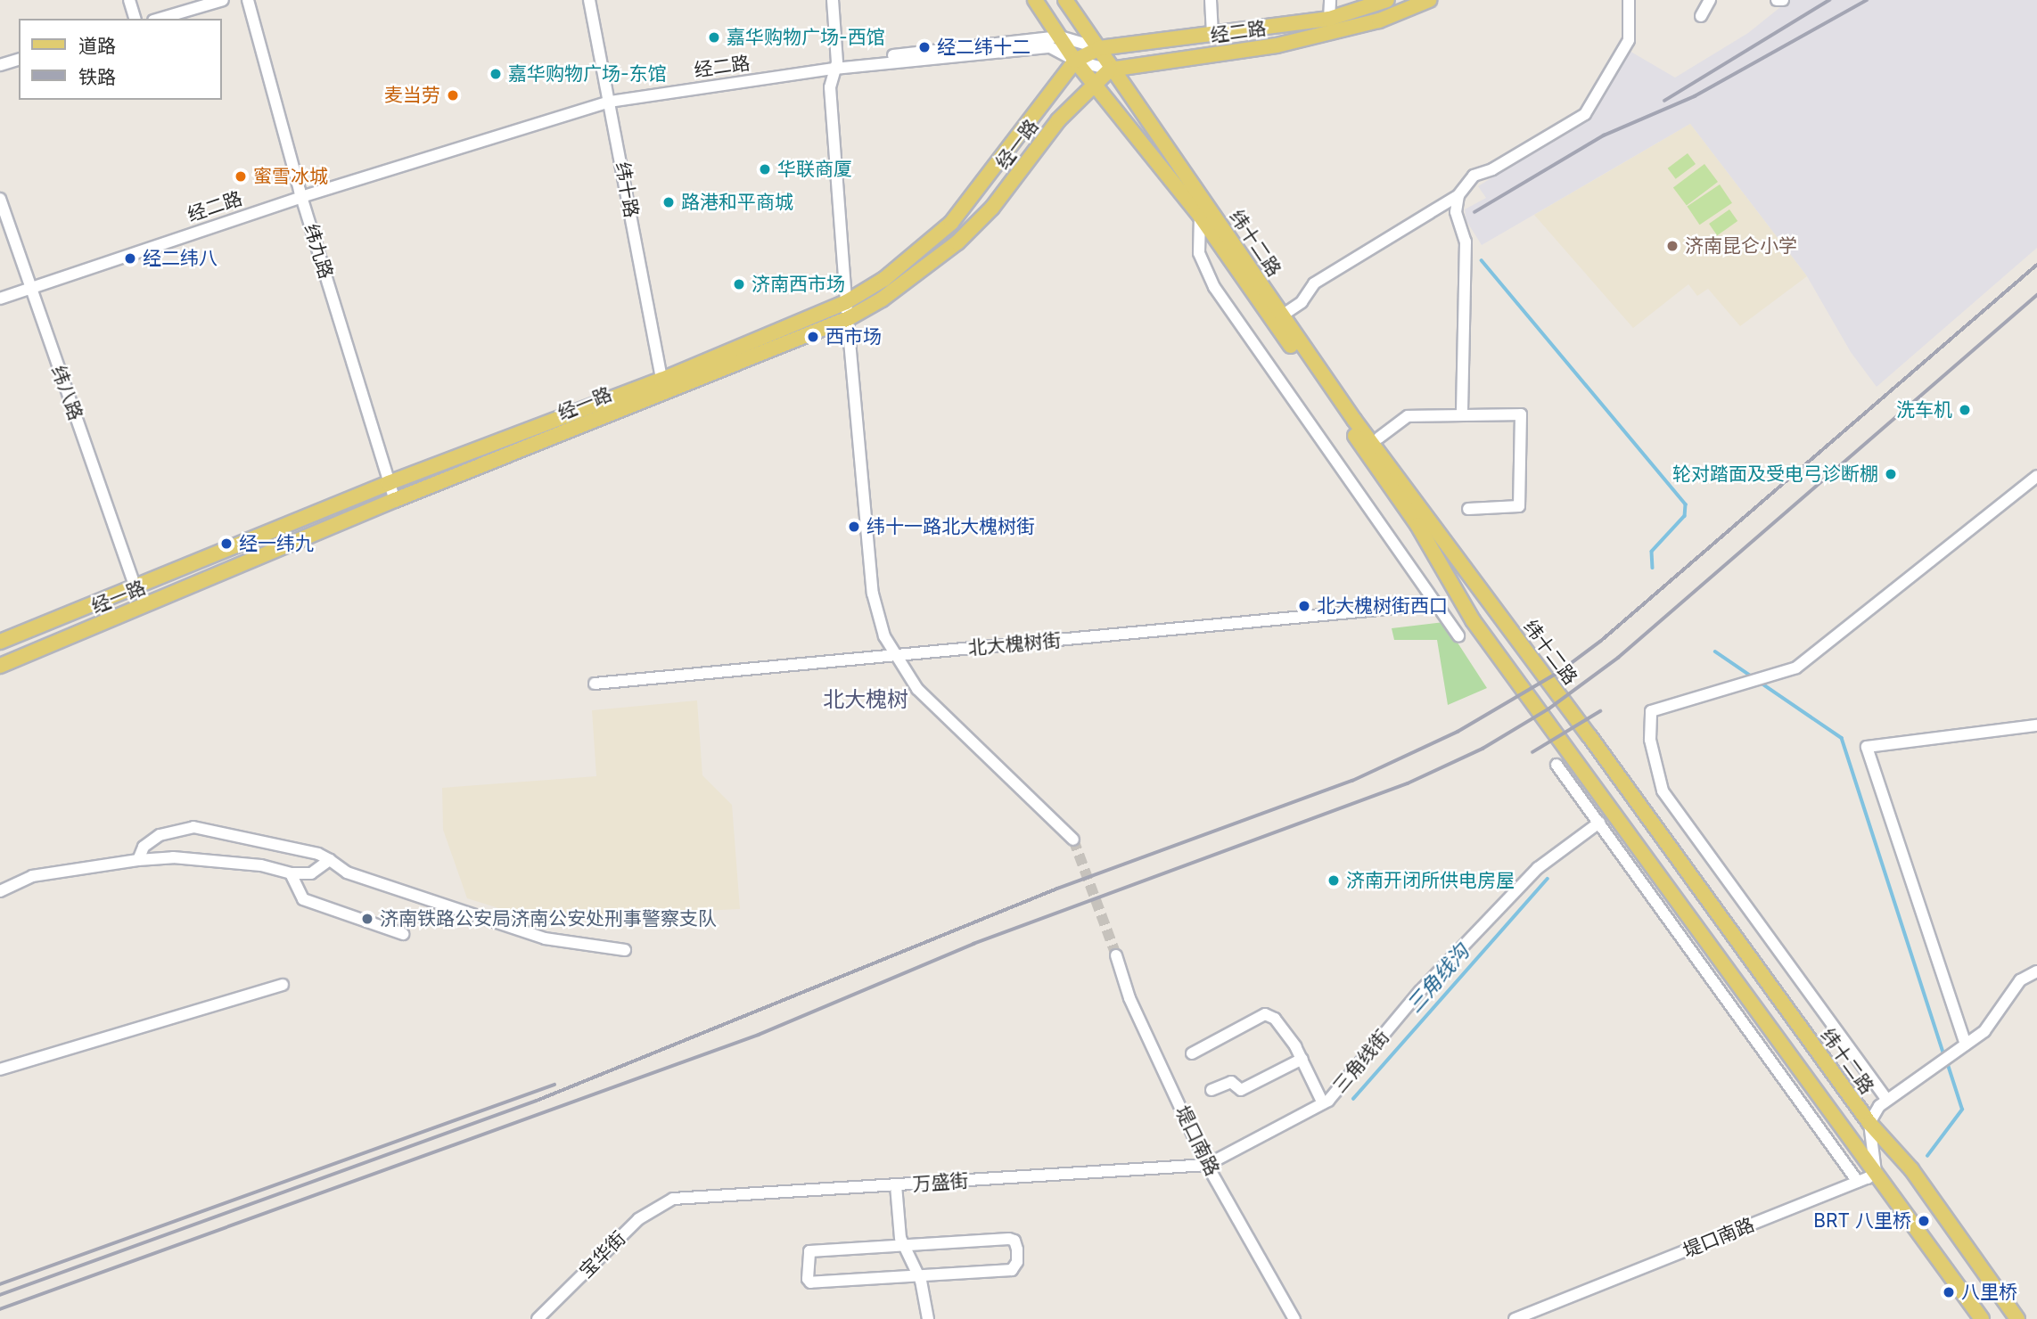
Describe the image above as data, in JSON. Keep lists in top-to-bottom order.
{
  "streets": {
    "main road": ["经二路", "经一路", "纬十二路"],
    "street": [
      "纬十路",
      "纬九路",
      "纬八路",
      "北大槐树街",
      "三角线街",
      "堤口南路",
      "万盛街",
      "宝华街"
    ]
  },
  "crossings": [
    ["经二路", "经一路"],
    ["经二路", "纬十路"],
    ["经二路", "纬十二路"],
    ["经二路", "纬九路"],
    ["经二路", "纬八路"],
    ["经一路", "纬十路"],
    ["经一路", "纬十二路"],
    ["经一路", "纬九路"],
    ["经一路", "纬八路"],
    ["纬十二路", "堤口南路"],
    ["三角线街", "堤口南路"],
    ["三角线街", "万盛街"],
    ["堤口南路", "万盛街"],
    ["万盛街", "宝华街"]
  ],
  "districts": ["北大槐树"],
  "water": ["三角线沟"],
  "places": [
    "嘉华购物广场-西馆",
    "经二纬十二",
    "嘉华购物广场-东馆",
    "麦当劳",
    "华联商厦",
    "蜜雪冰城",
    "路港和平商城",
    "济南昆仑小学",
    "经二纬八",
    "济南西市场",
    "西市场",
    "洗车机",
    "轮对踏面及受电弓诊断棚",
    "纬十一路北大槐树街",
    "经一纬九",
    "北大槐树街西口",
    "济南开闭所供电房屋",
    "济南铁路公安局济南公安处刑事警察支队",
    "BRT 八里桥",
    "八里桥"
  ],
  "legend": ["道路", "铁路"]
}
